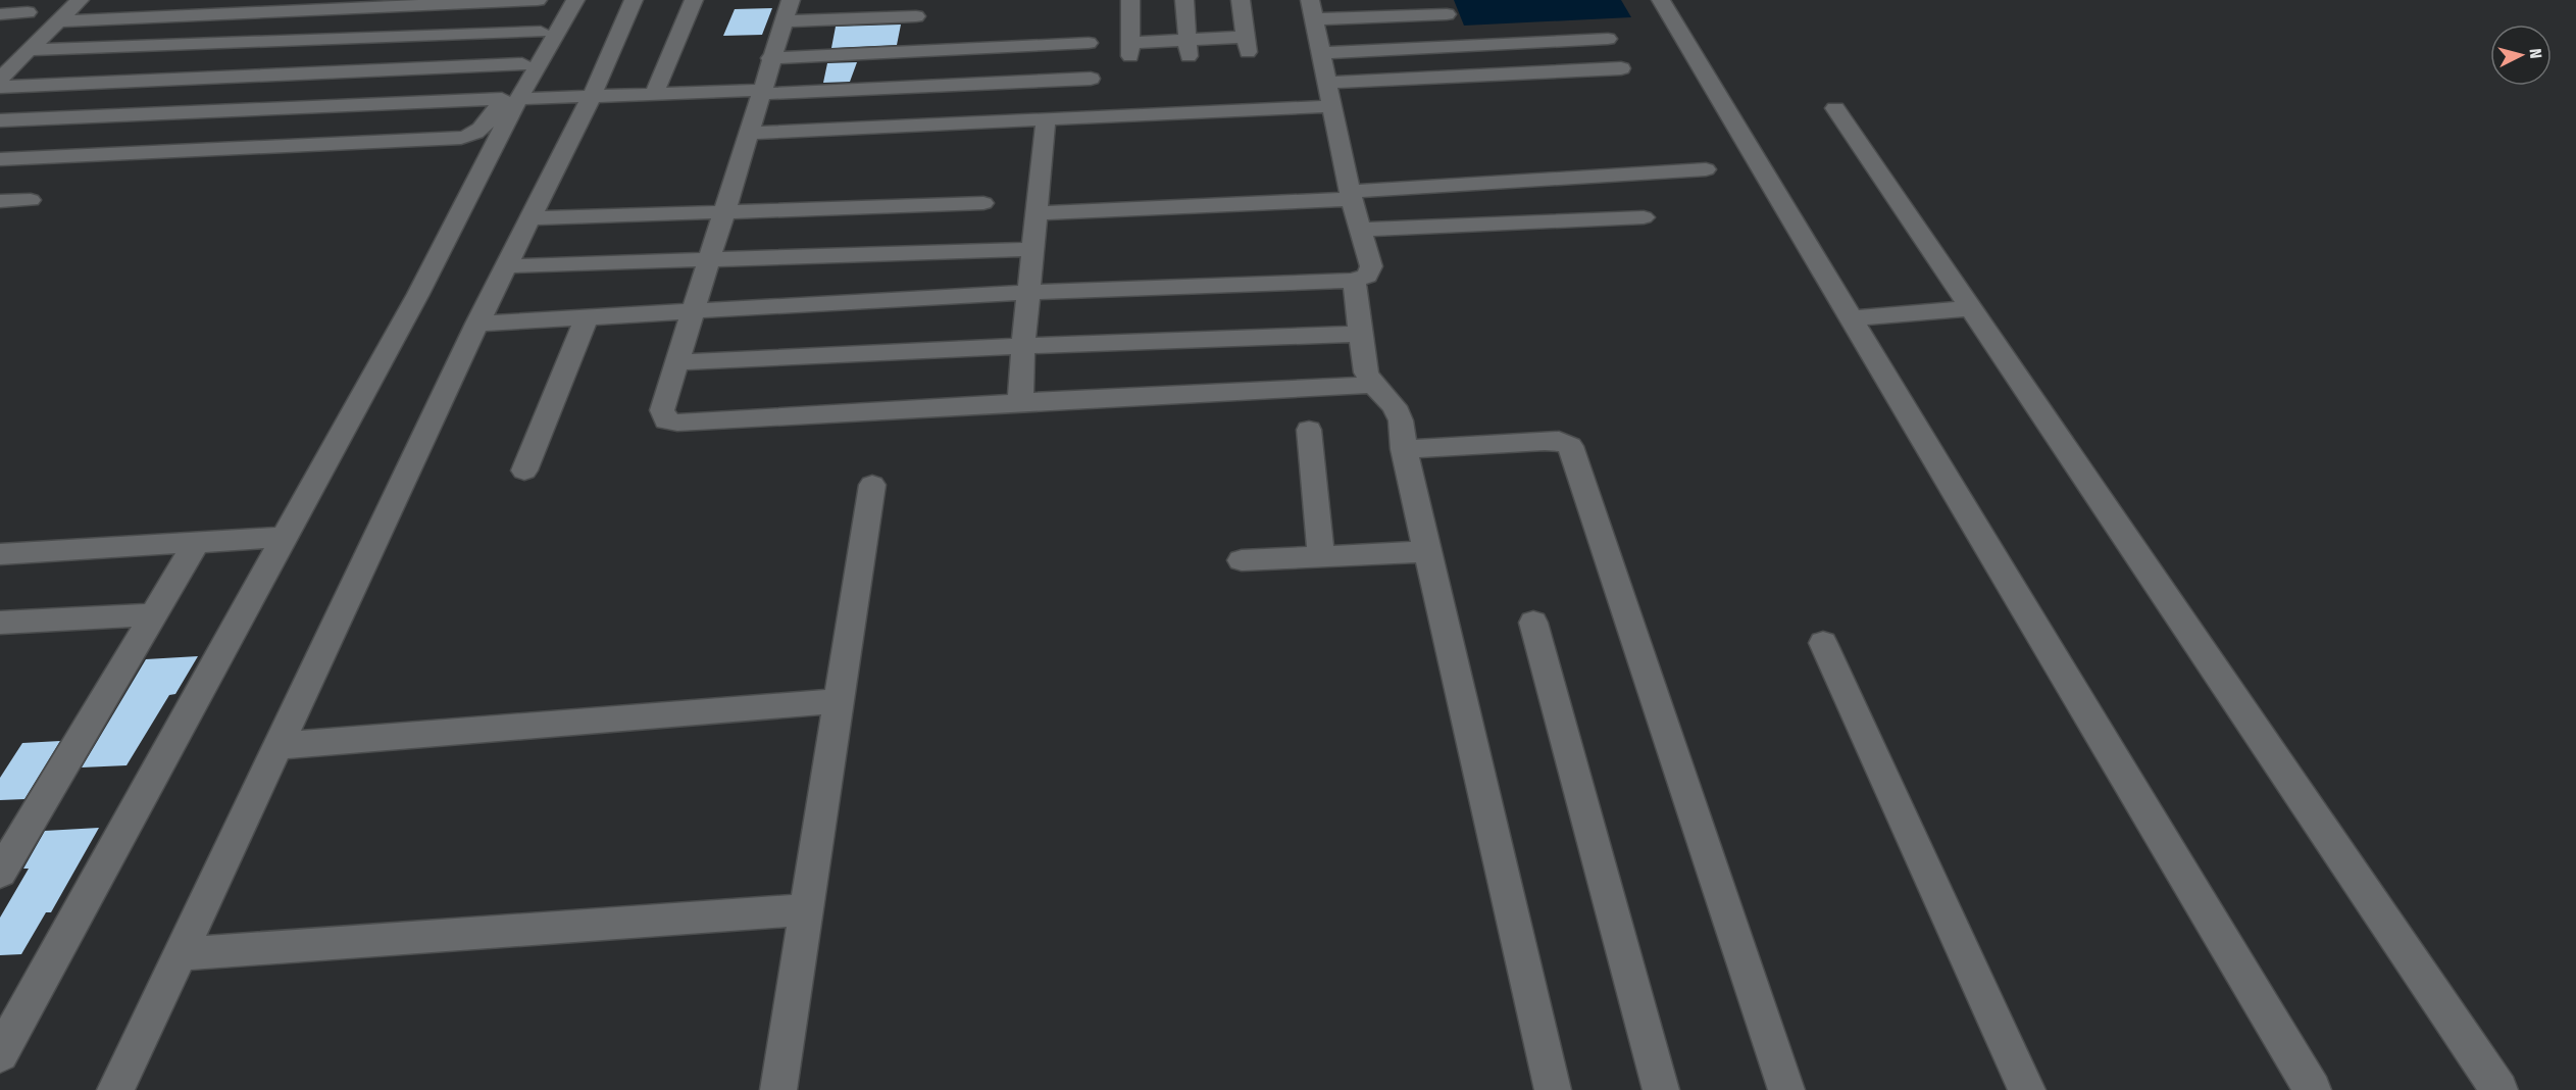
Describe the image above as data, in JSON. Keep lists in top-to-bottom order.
{
  "north": "right"
}
